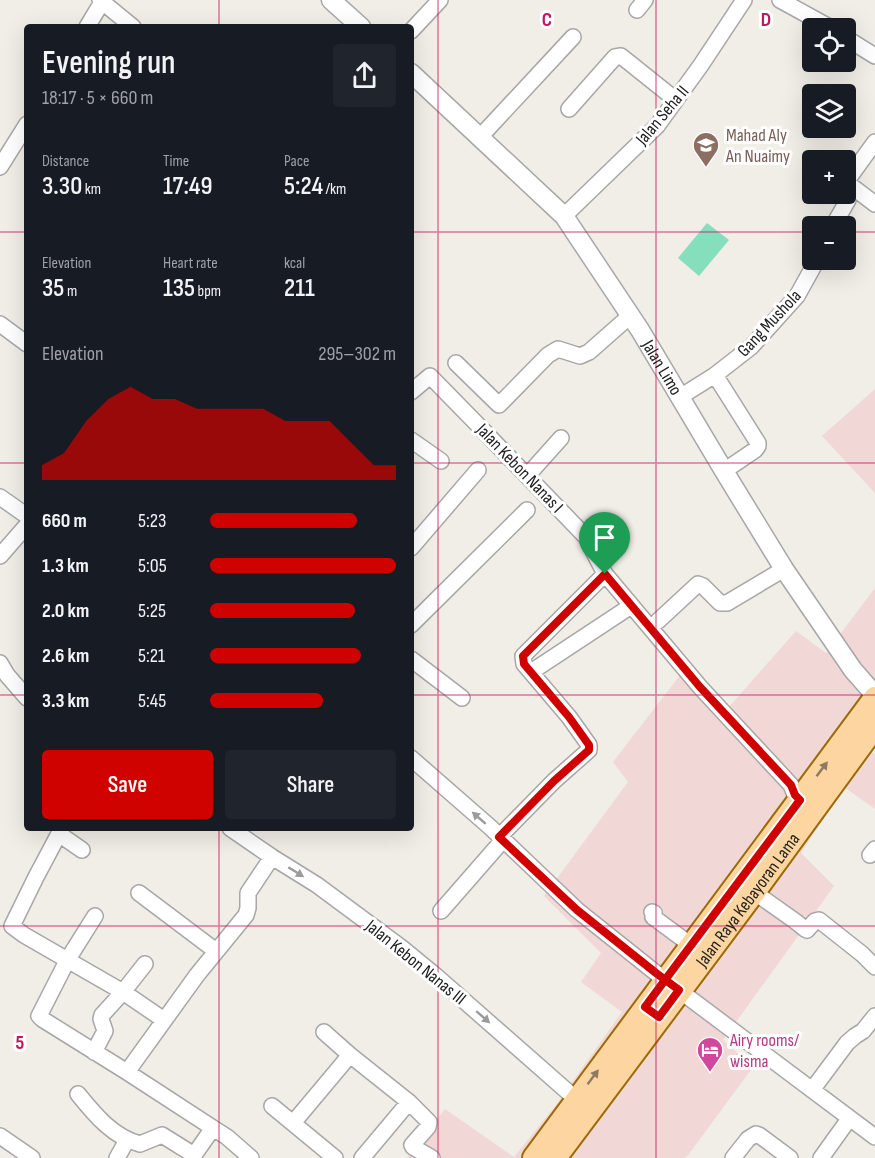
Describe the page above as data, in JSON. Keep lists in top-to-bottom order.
{
  "streets": {
    "main road": ["Jalan Raya Kebayoran Lama"],
    "street": [
      "Jalan Seha II",
      "Gang Mushola",
      "Jalan Limo",
      "Jalan Kebon Nanas I",
      "Jalan Kebon Nanas III"
    ]
  },
  "crossings": [
    ["Jalan Seha II", "Jalan Limo"],
    ["Gang Mushola", "Jalan Limo"],
    ["Jalan Limo", "Jalan Raya Kebayoran Lama"],
    ["Jalan Kebon Nanas I", "Jalan Raya Kebayoran Lama"],
    ["Jalan Raya Kebayoran Lama", "Jalan Kebon Nanas III"]
  ],
  "one_way": ["Jalan Kebon Nanas III"],
  "places": {
    "school or university": ["Mahad Aly An Nuaimy"],
    "hotel": ["Airy rooms/ wisma"]
  },
  "page": {
    "map_buttons": ["+", "−"],
    "heading": ["Evening run", "18:17 · 5 × 660 m"],
    "stats": [
      ["Distance", "3.30 km"],
      ["Time", "17:49"],
      ["Pace", "5:24 /km"],
      ["Elevation", "35 m"],
      ["Heart rate", "135 bpm"],
      ["kcal", "211"]
    ],
    "chart": ["Elevation", "295–302 m"],
    "list": [
      {
        "name": "660 m",
        "note": "5:23"
      },
      {
        "name": "1.3 km",
        "note": "5:05"
      },
      {
        "name": "2.0 km",
        "note": "5:25"
      },
      {
        "name": "2.6 km",
        "note": "5:21"
      },
      {
        "name": "3.3 km",
        "note": "5:45"
      }
    ],
    "buttons": ["Save", "Share"]
  },
  "grid": {
    "columns": ["C", "D"],
    "rows": ["5"]
  }
}
